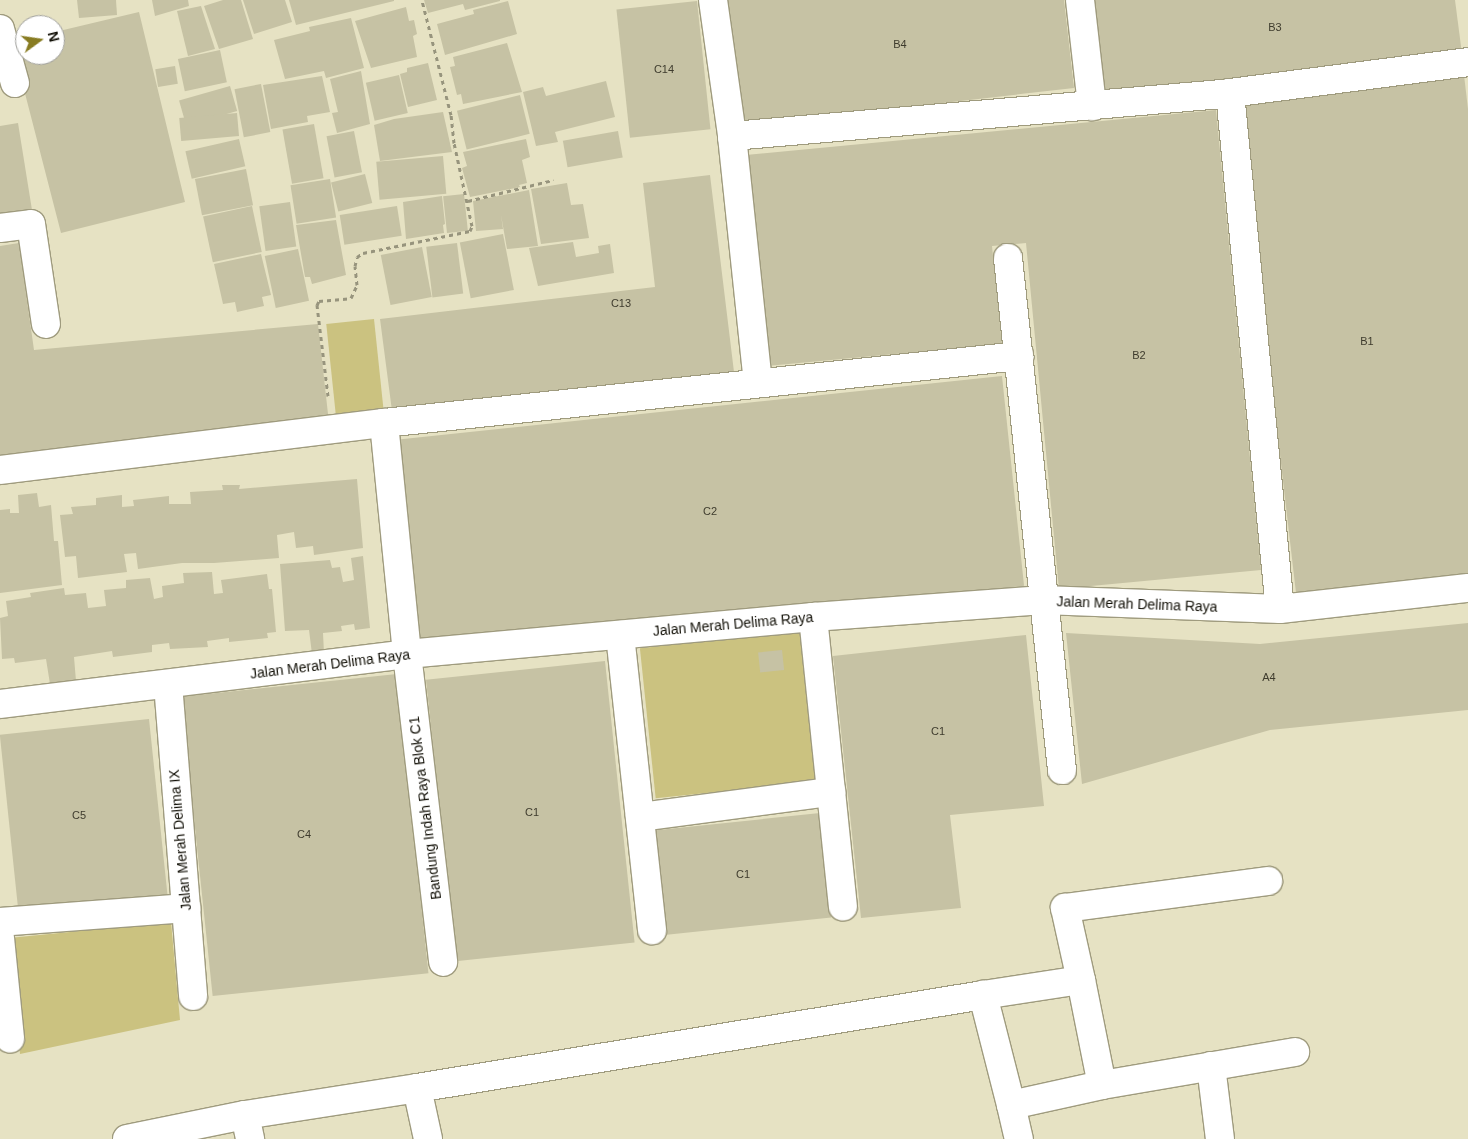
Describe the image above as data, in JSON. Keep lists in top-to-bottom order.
{
  "streets": {
    "street": ["Jalan Merah Delima Raya", "Bandung Indah Raya Blok C1", "Jalan Merah Delima IX"]
  },
  "crossings": [
    ["Jalan Merah Delima Raya", "Bandung Indah Raya Blok C1"],
    ["Jalan Merah Delima Raya", "Jalan Merah Delima IX"]
  ],
  "house_numbers": [
    "B3",
    "B4",
    "C14",
    "C13",
    "B1",
    "B2",
    "C2",
    "A4",
    "C1",
    "C1",
    "C5",
    "C4",
    "C1"
  ],
  "north": "right"
}
